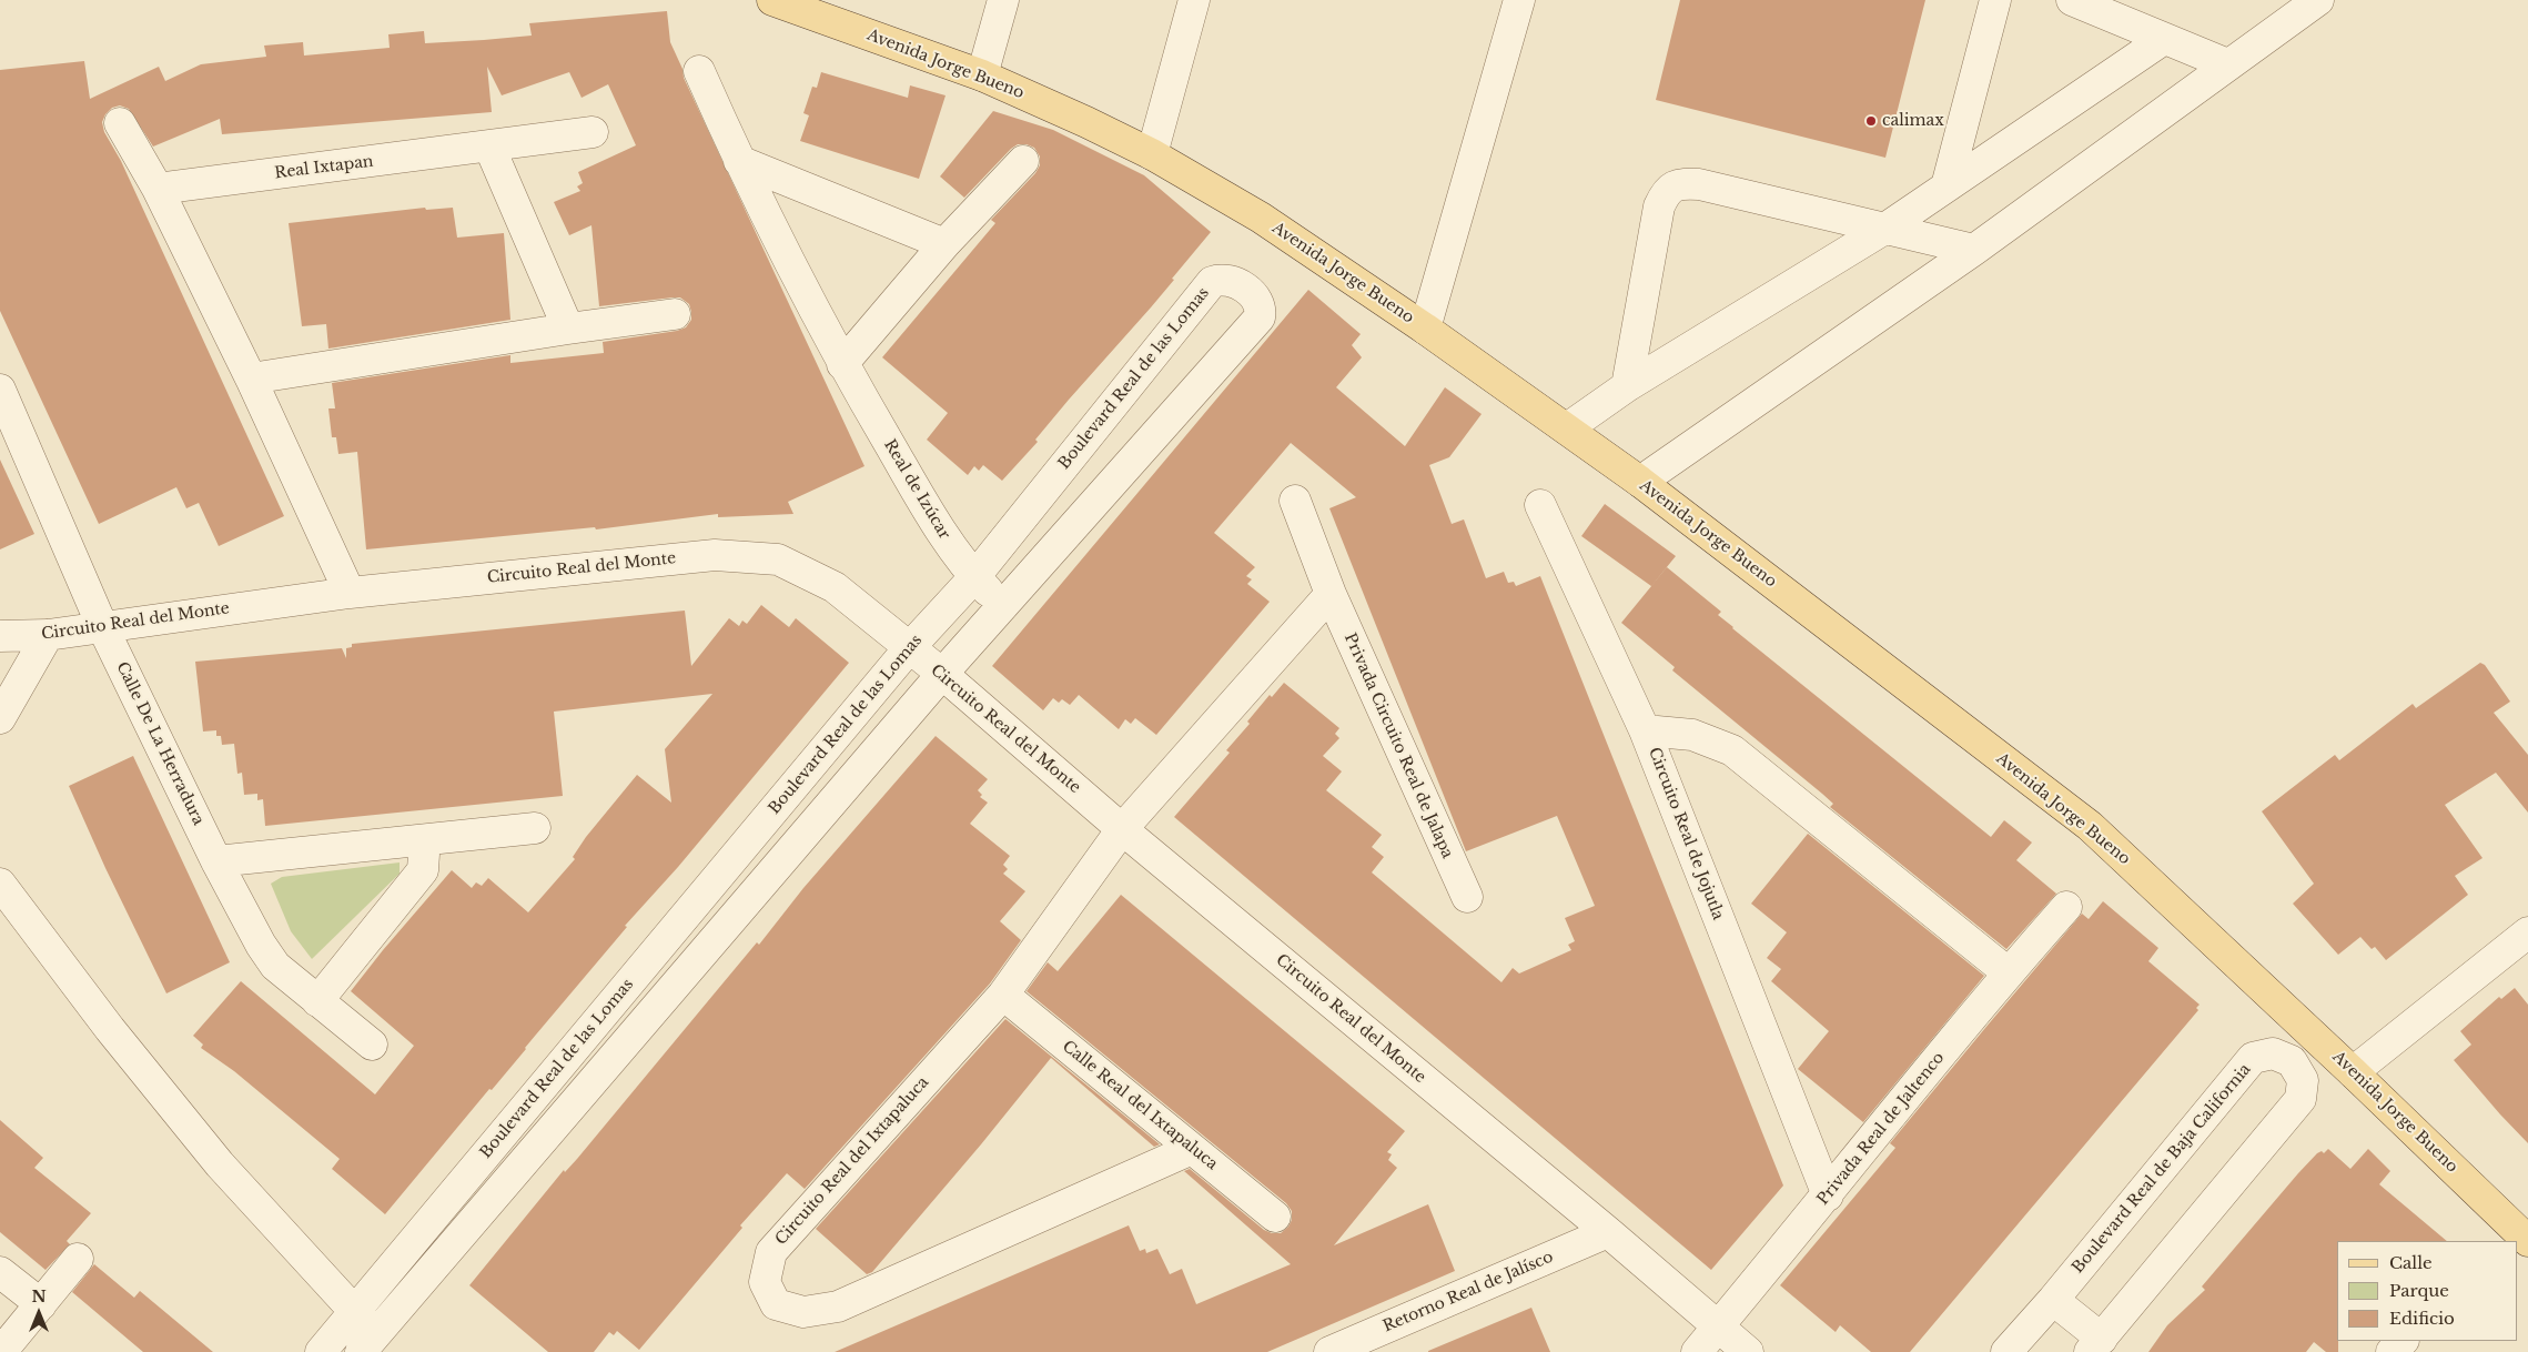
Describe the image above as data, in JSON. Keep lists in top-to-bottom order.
{
  "streets": {
    "main road": ["Avenida Jorge Bueno"],
    "street": [
      "Real Ixtapan",
      "Boulevard Real de las Lomas",
      "Real de Izúcar",
      "Circuito Real del Monte",
      "Calle De La Herradura",
      "Privada Circuito Real de Jalapa",
      "Circuito Real de Jojutla",
      "Calle Real del Ixtapaluca",
      "Privada Real de Jaltenco",
      "Circuito Real del Ixtapaluca",
      "Boulevard Real de Baja California",
      "Retorno Real de Jalísco"
    ]
  },
  "crossings": [
    ["Boulevard Real de las Lomas", "Real de Izúcar"],
    ["Boulevard Real de las Lomas", "Circuito Real del Monte"],
    ["Circuito Real del Monte", "Calle De La Herradura"],
    ["Circuito Real del Monte", "Privada Real de Jaltenco"],
    ["Circuito Real del Monte", "Circuito Real del Ixtapaluca"],
    ["Circuito Real del Monte", "Retorno Real de Jalísco"],
    ["Circuito Real de Jojutla", "Privada Real de Jaltenco"],
    ["Calle Real del Ixtapaluca", "Circuito Real del Ixtapaluca"]
  ],
  "places": ["calimax"],
  "legend": ["Calle", "Parque", "Edificio"],
  "north": "top"
}
